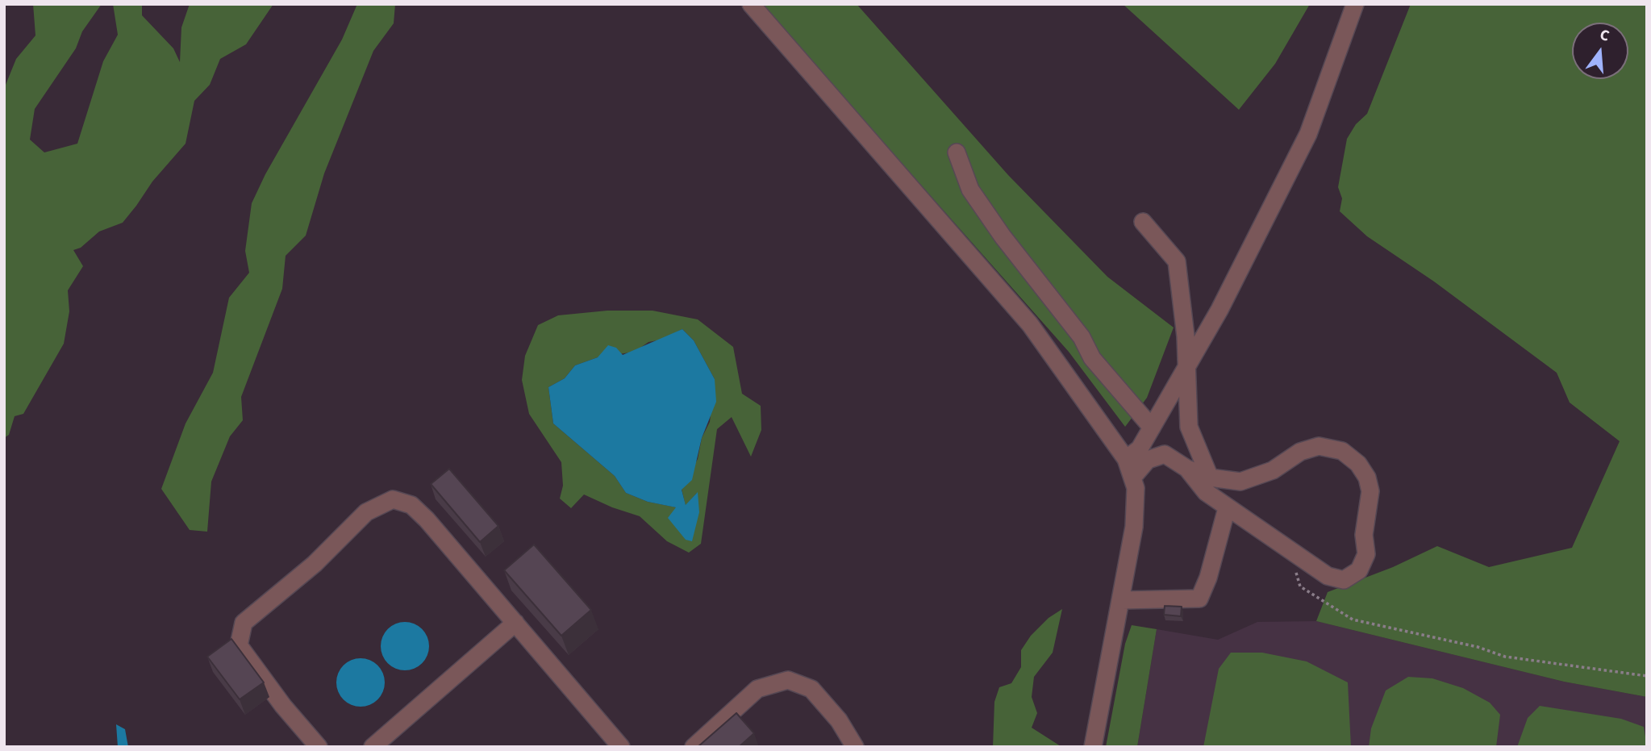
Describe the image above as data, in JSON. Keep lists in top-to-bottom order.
{
  "north": "top"
}
